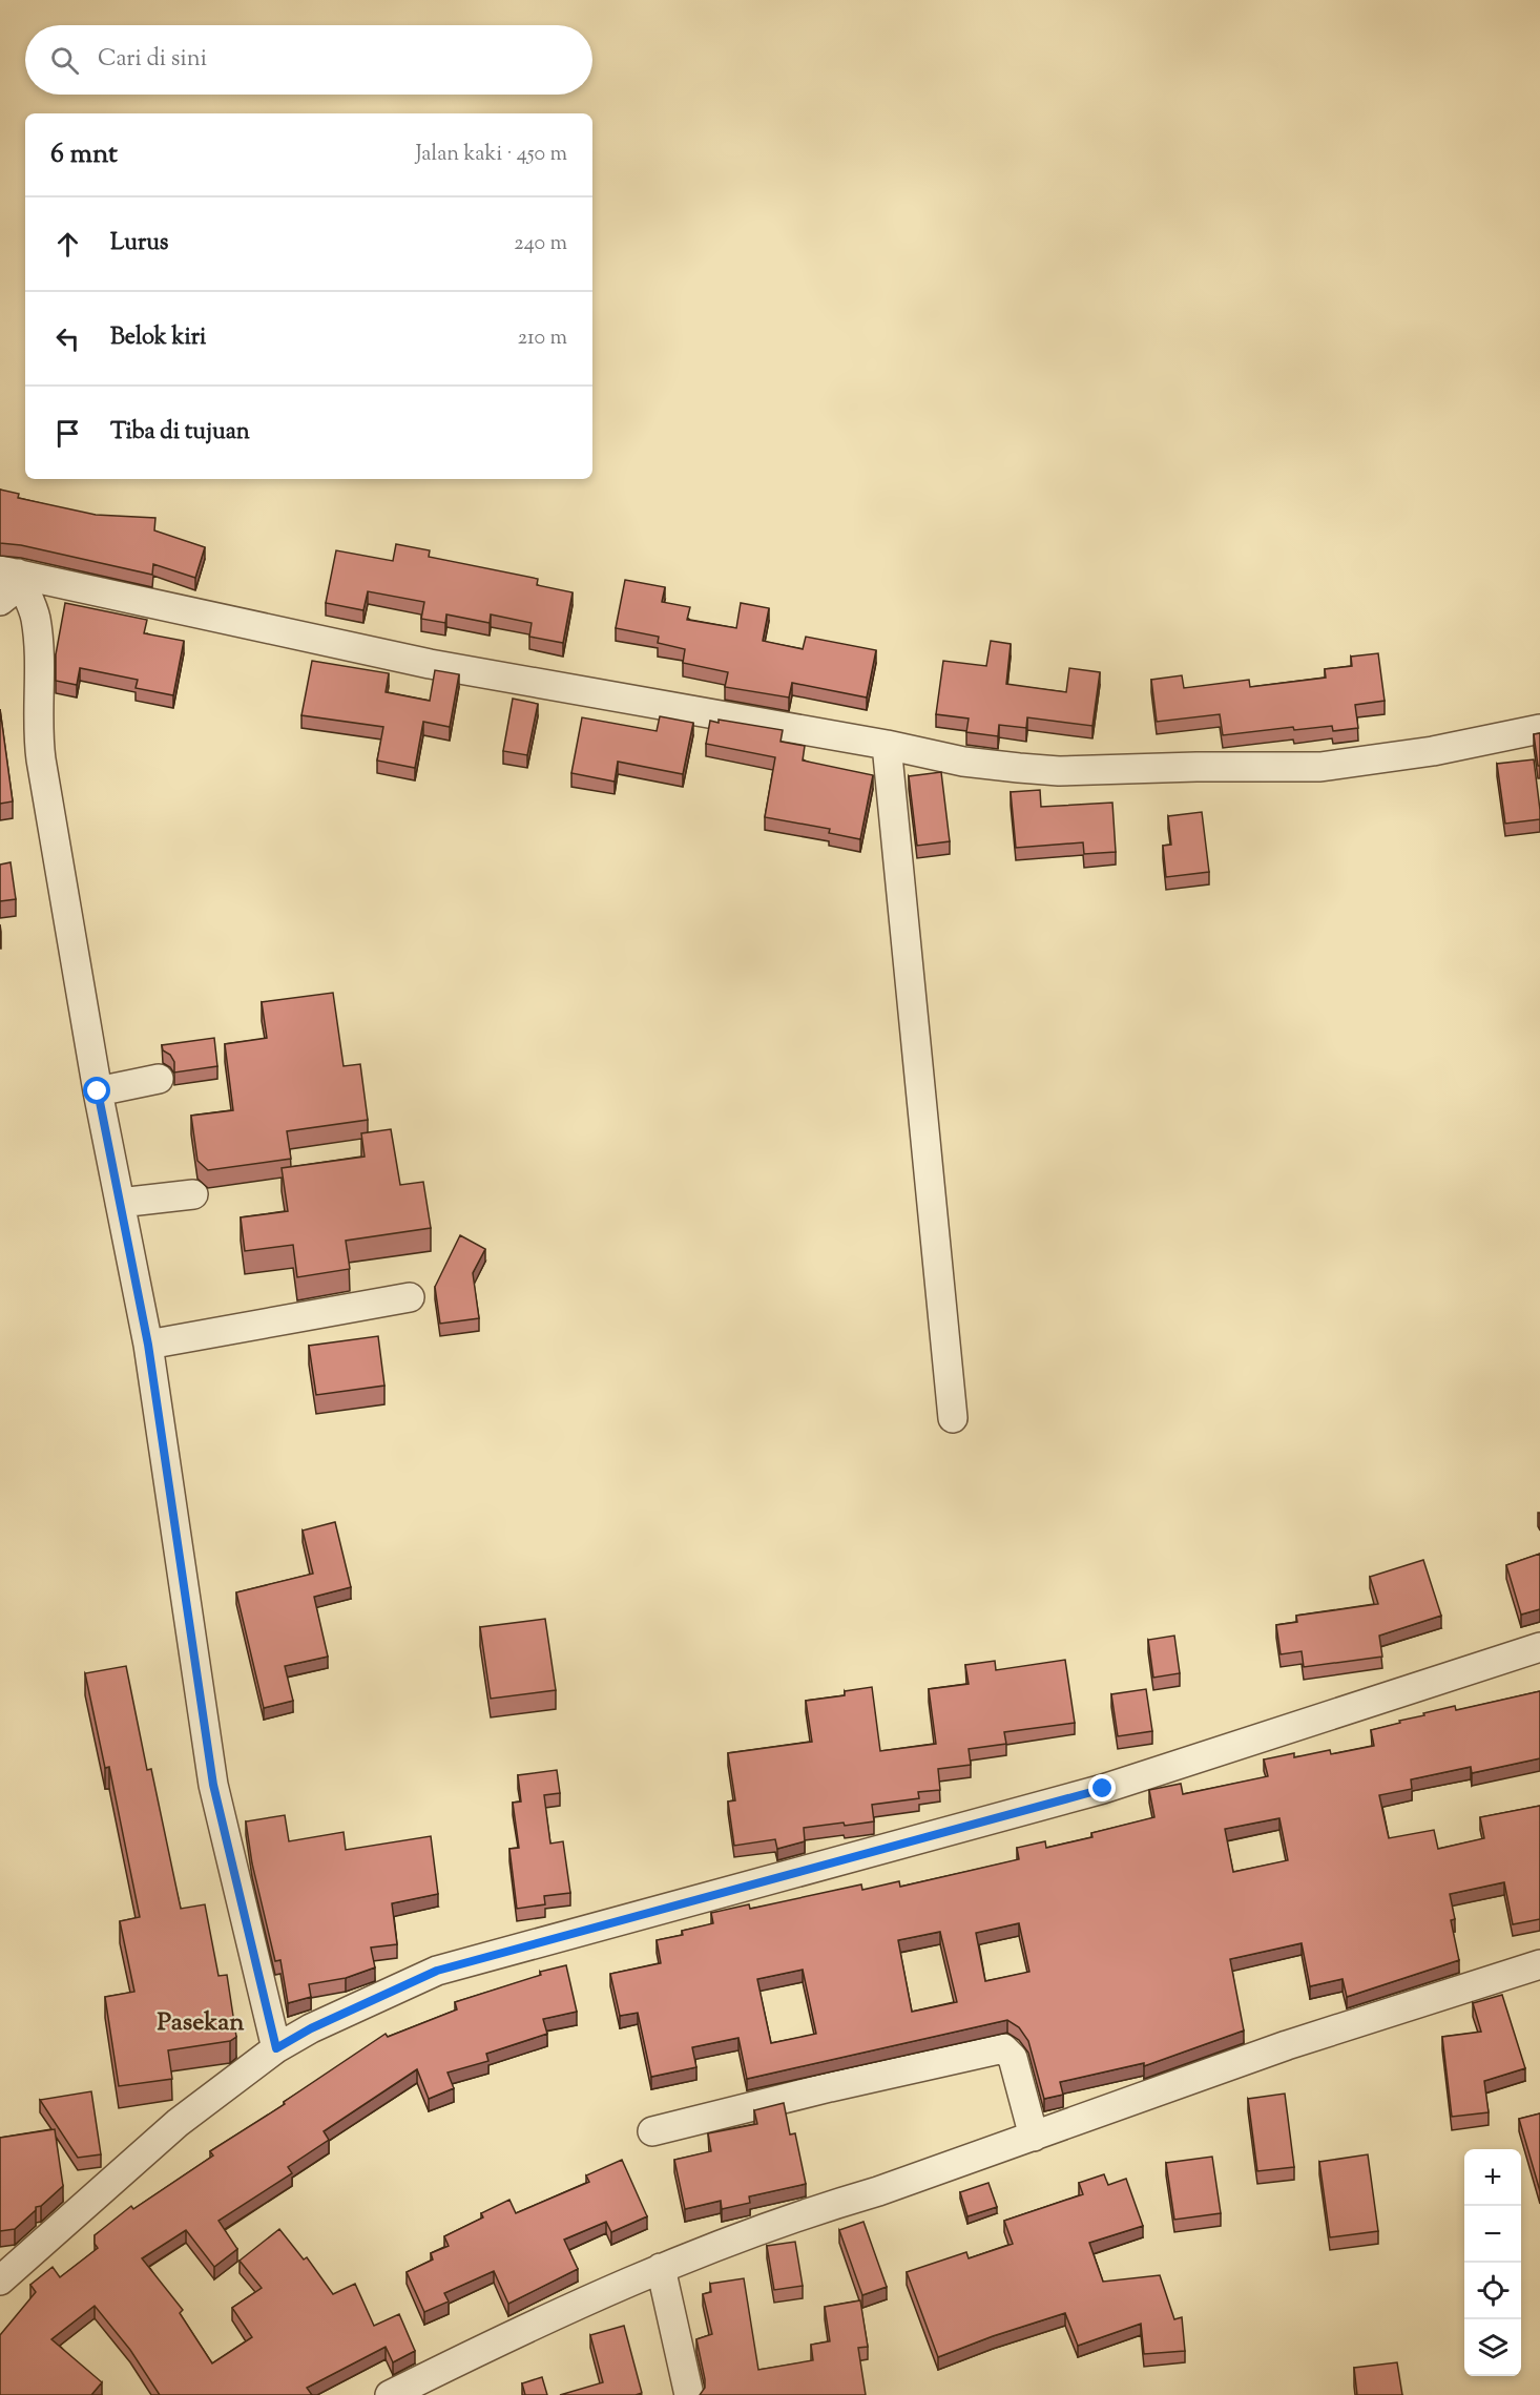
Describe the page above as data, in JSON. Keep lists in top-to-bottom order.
{
  "districts": ["Pasekan"],
  "page": {
    "search": "Cari di sini",
    "heading": ["6 mnt", "Jalan kaki · 450 m"],
    "list": [
      ["Lurus", "240 m"],
      ["Belok kiri", "210 m"],
      "Tiba di tujuan"
    ],
    "map_buttons": ["+", "−"]
  }
}
